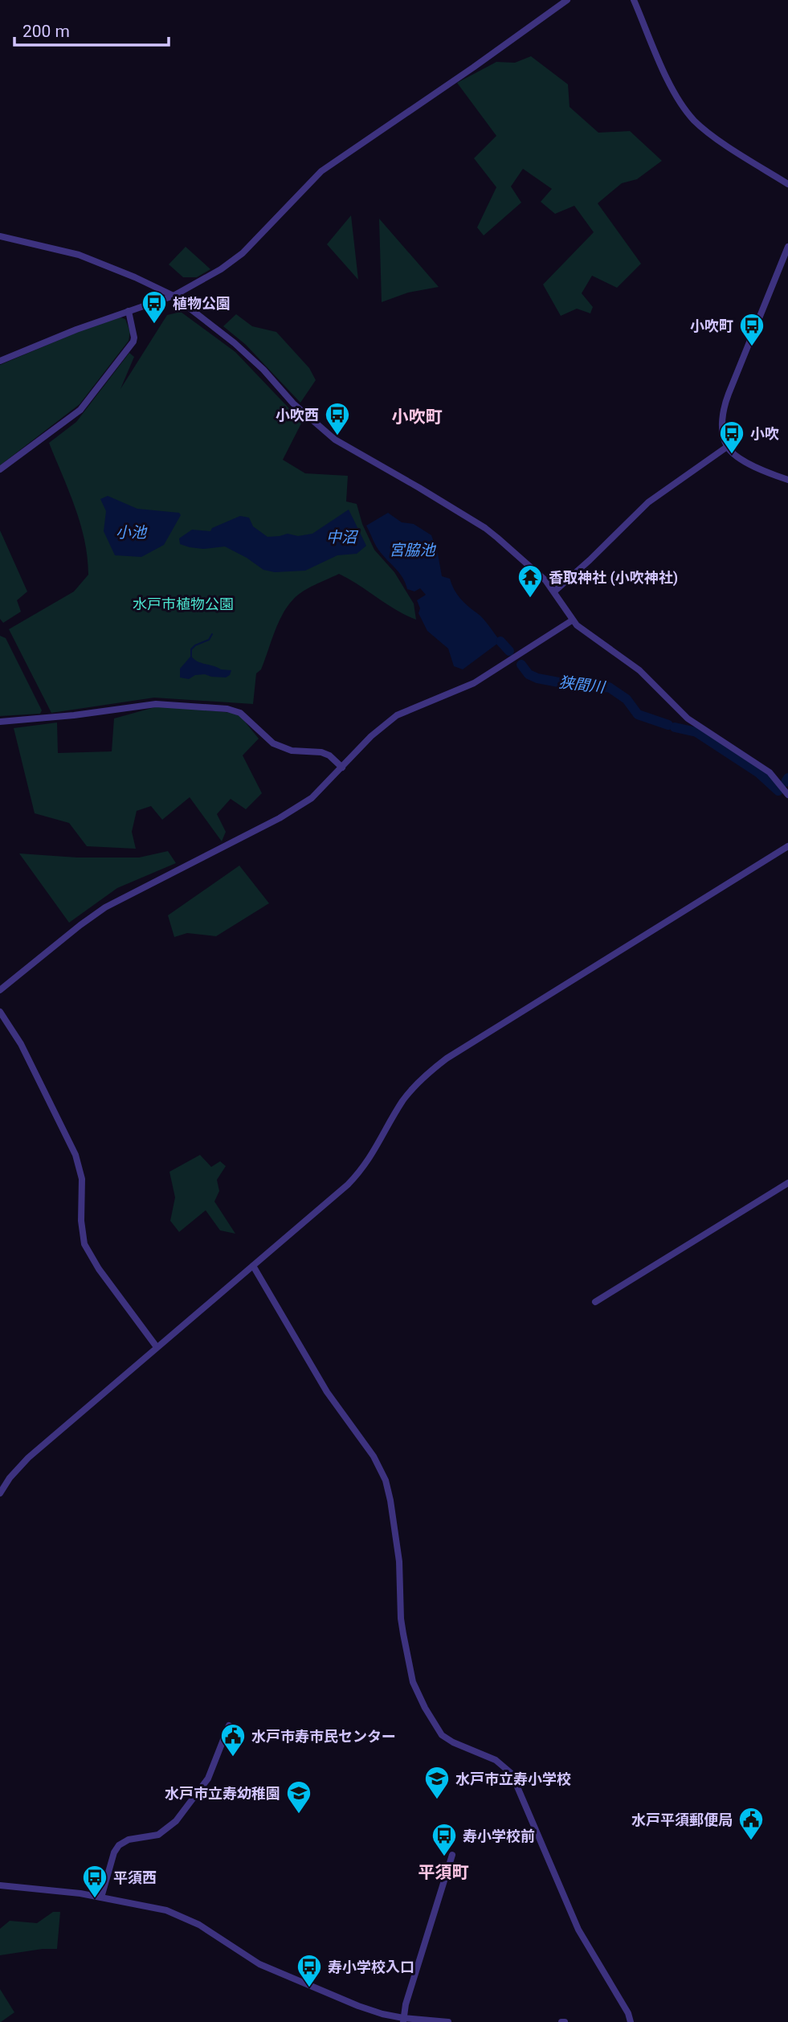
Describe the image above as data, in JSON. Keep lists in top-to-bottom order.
{
  "districts": ["小吹町", "平須町"],
  "water": [
    "小池",
    "中沼",
    "宮脇池",
    "狭間川"
  ],
  "parks": ["水戸市植物公園"],
  "places": {
    "bus stop": [
      "植物公園",
      "小吹町",
      "小吹西",
      "小吹",
      "寿小学校前",
      "平須西",
      "寿小学校入口"
    ],
    "temple": ["香取神社 (小吹神社)"],
    "public building": ["水戸市寿市民センター", "水戸平須郵便局"],
    "school or university": ["水戸市立寿小学校", "水戸市立寿幼稚園"]
  },
  "scale_bar": "200 m"
}
